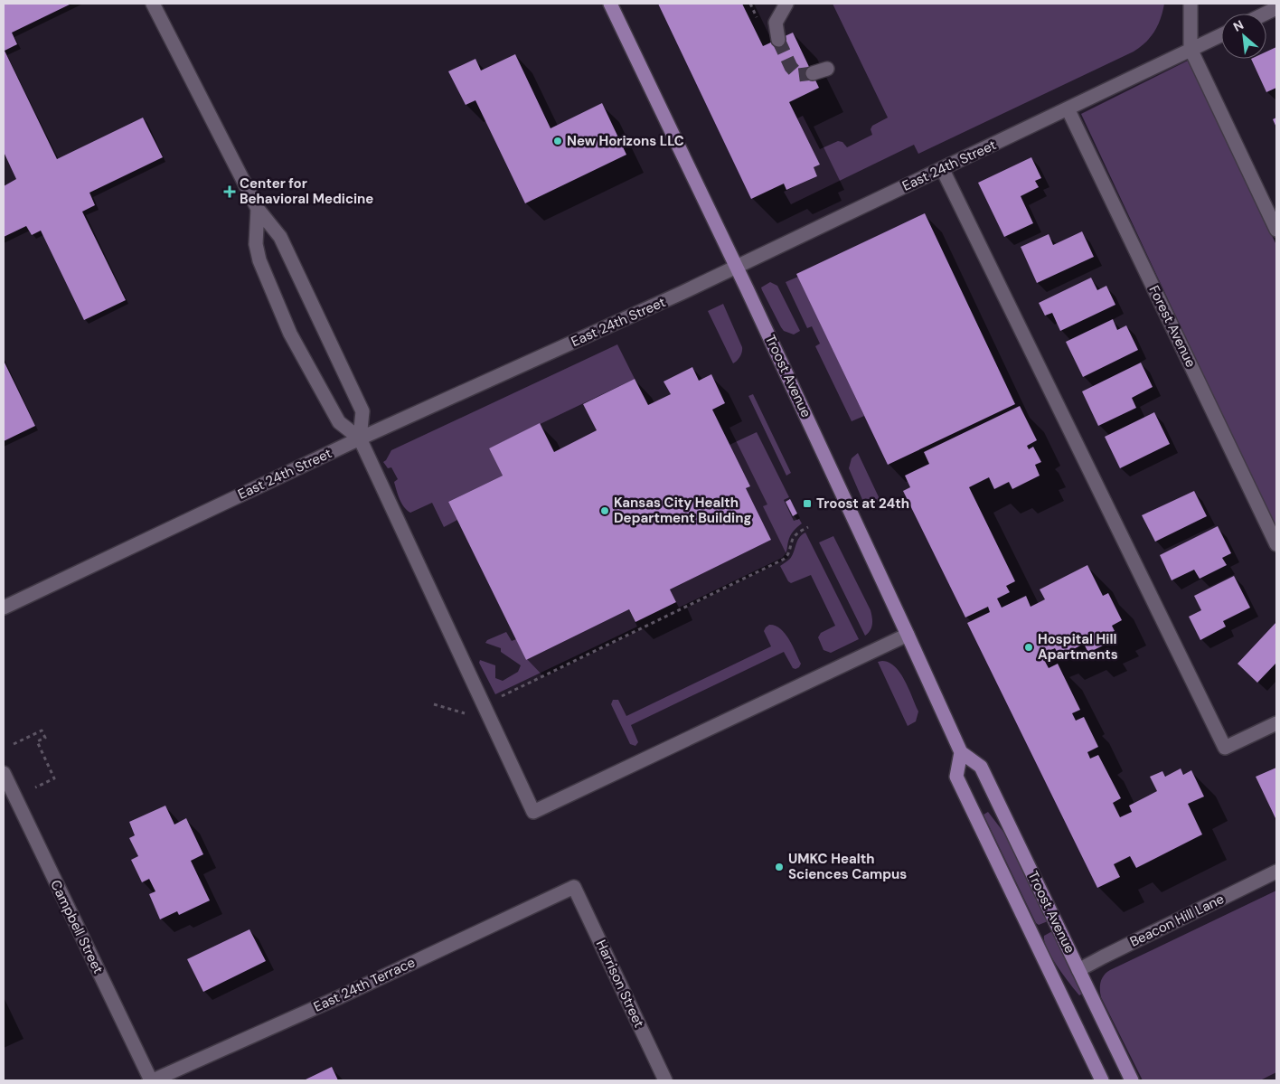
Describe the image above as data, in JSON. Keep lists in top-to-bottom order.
{
  "streets": {
    "main road": ["Troost Avenue"],
    "street": [
      "East 24th Street",
      "Forest Avenue",
      "Beacon Hill Lane",
      "Campbell Street",
      "Harrison Street",
      "East 24th Terrace"
    ]
  },
  "crossings": [
    ["East 24th Street", "Forest Avenue"],
    ["East 24th Street", "Troost Avenue"],
    ["Troost Avenue", "Beacon Hill Lane"],
    ["Campbell Street", "East 24th Terrace"],
    ["Harrison Street", "East 24th Terrace"]
  ],
  "places": {
    "other": [
      "New Horizons LLC",
      "Kansas City Health Department Building",
      "Hospital Hill Apartments",
      "UMKC Health Sciences Campus"
    ],
    "health": ["Center for Behavioral Medicine"],
    "transit": ["Troost at 24th"]
  },
  "north": "top left"
}
